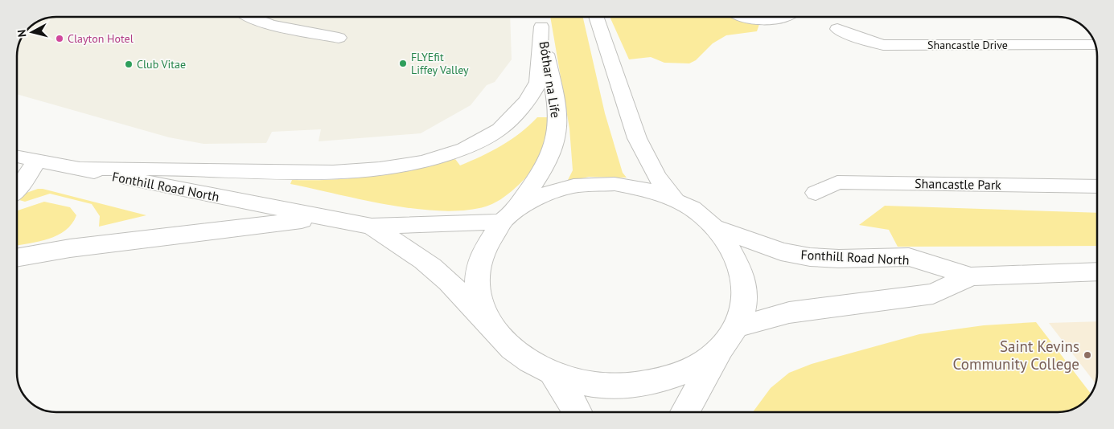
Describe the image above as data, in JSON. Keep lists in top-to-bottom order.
{
  "streets": {
    "street": [
      "Shancastle Drive",
      "Bóthar na Life",
      "Shancastle Park",
      "Fonthill Road North"
    ]
  },
  "crossings": [
    ["Bóthar na Life", "Fonthill Road North"]
  ],
  "places": [
    "Clayton Hotel",
    "FLYEfit Liffey Valley",
    "Club Vitae",
    "Saint Kevins Community College"
  ],
  "north": "left"
}
